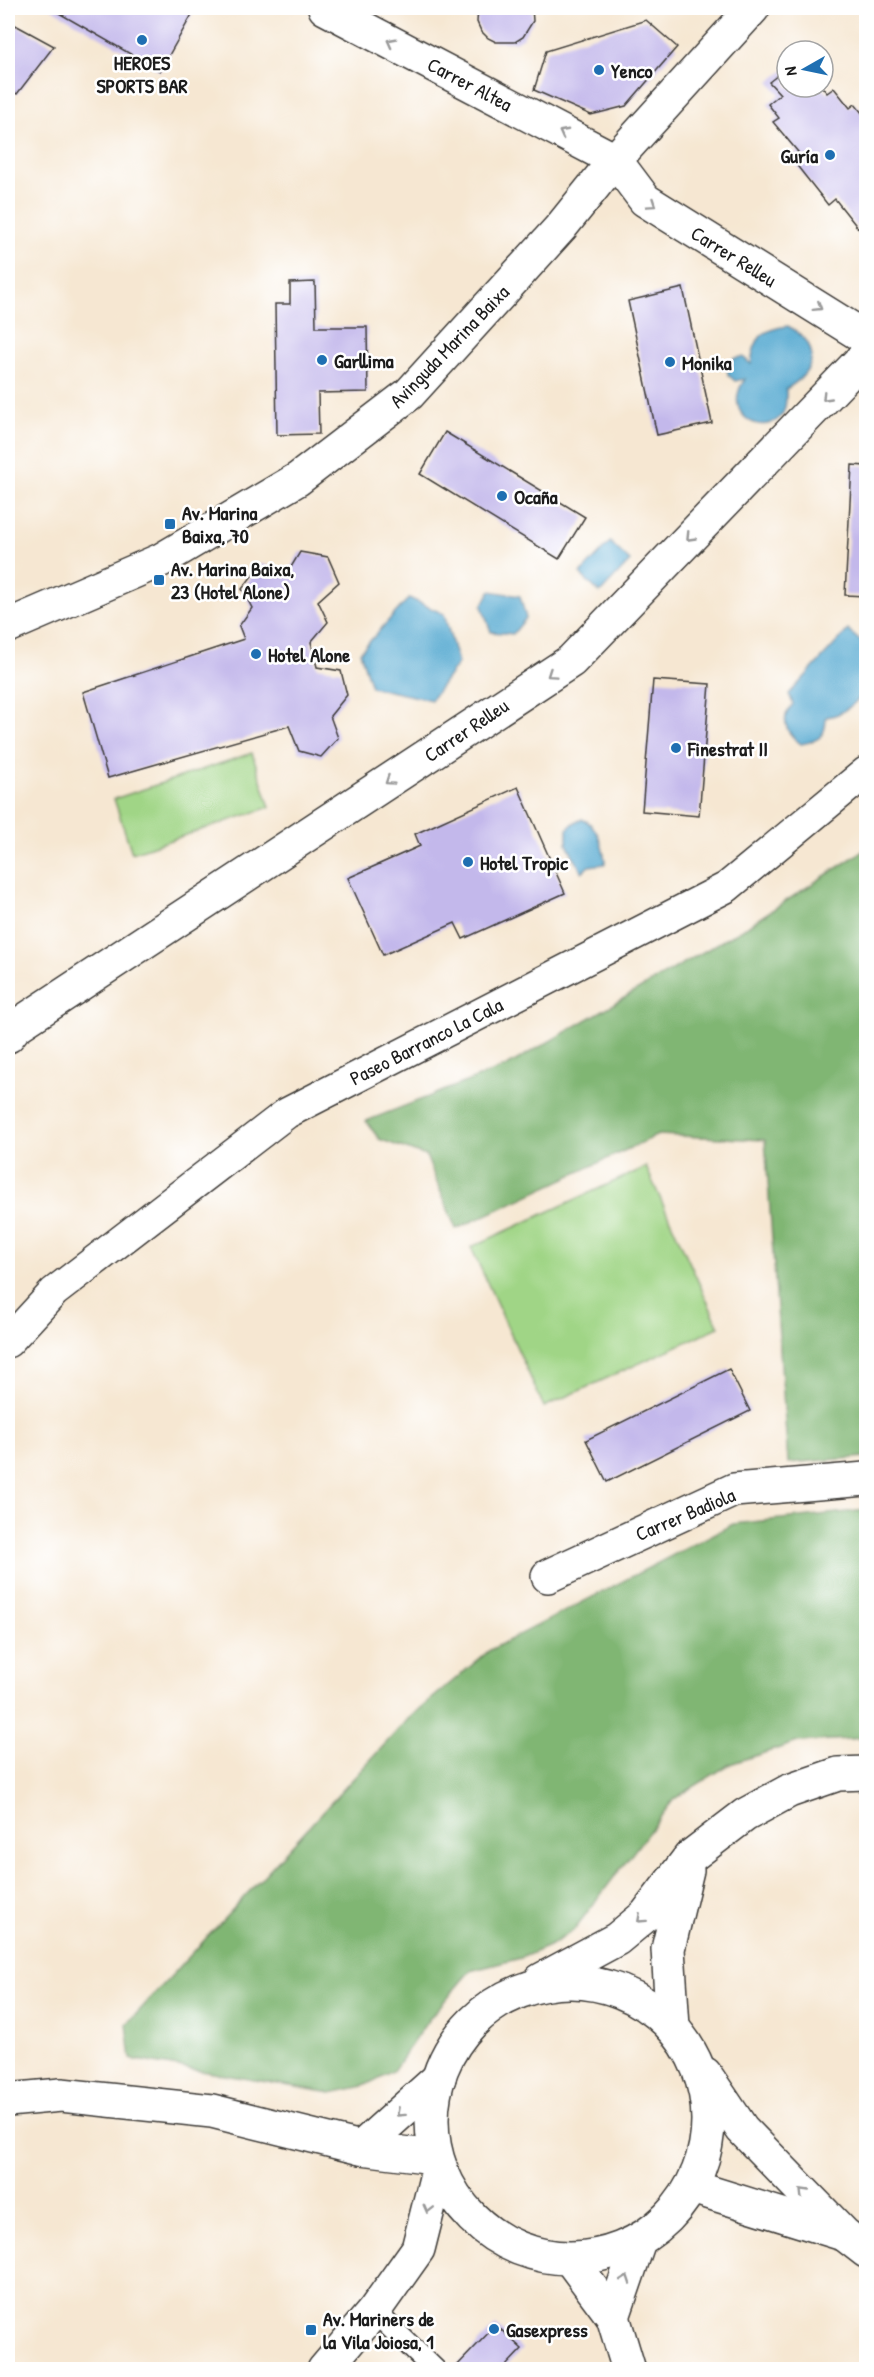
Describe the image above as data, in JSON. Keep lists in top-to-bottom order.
{
  "streets": {
    "street": [
      "Carrer Altea",
      "Carrer Relleu",
      "Avinguda Marina Baixa",
      "Paseo Barranco La Cala",
      "Carrer Badiola"
    ]
  },
  "crossings": [
    ["Carrer Altea", "Carrer Relleu"],
    ["Carrer Altea", "Avinguda Marina Baixa"],
    ["Carrer Relleu", "Avinguda Marina Baixa"]
  ],
  "one_way": ["Carrer Altea"],
  "places": {
    "other": [
      "HEROES SPORTS BAR",
      "Yenco",
      "Guría",
      "Garllima",
      "Monika",
      "Ocaña",
      "Hotel Alone",
      "Finestrat II",
      "Hotel Tropic",
      "Gasexpress"
    ],
    "transit": ["Av. Marina Baixa, 70", "Av. Marina Baixa, 23 (Hotel Alone)", "Av. Mariners de la Vila Joiosa, 1"]
  },
  "north": "left"
}
